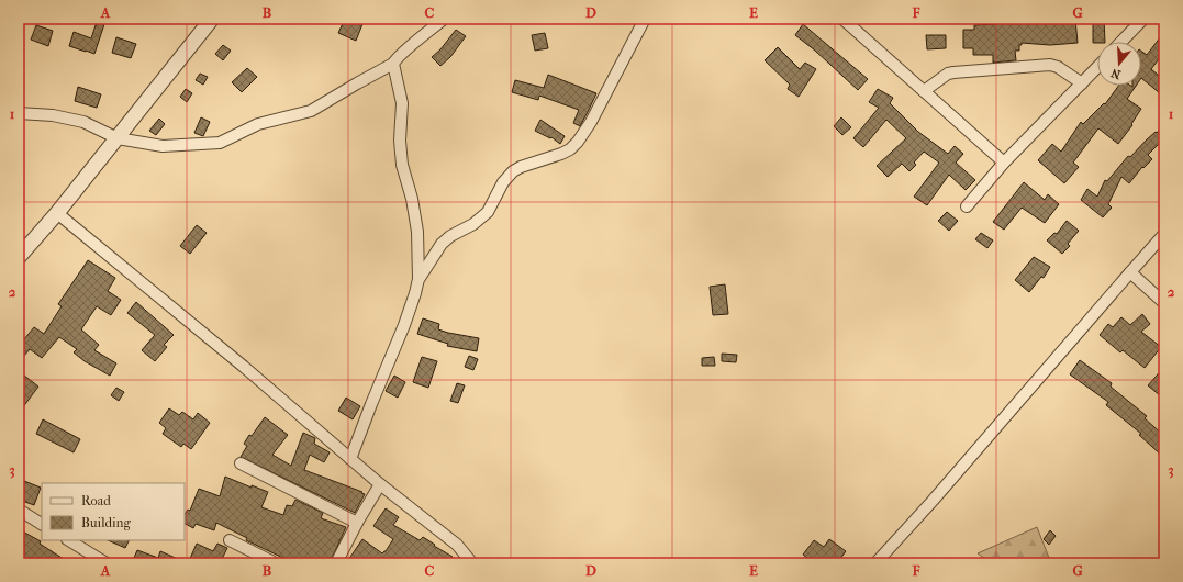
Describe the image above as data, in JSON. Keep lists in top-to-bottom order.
{
  "legend": ["Road", "Building"],
  "north": "bottom",
  "grid": {
    "columns": [
      "A",
      "B",
      "C",
      "D",
      "E",
      "F",
      "G"
    ],
    "rows": ["1", "2", "3"]
  }
}
